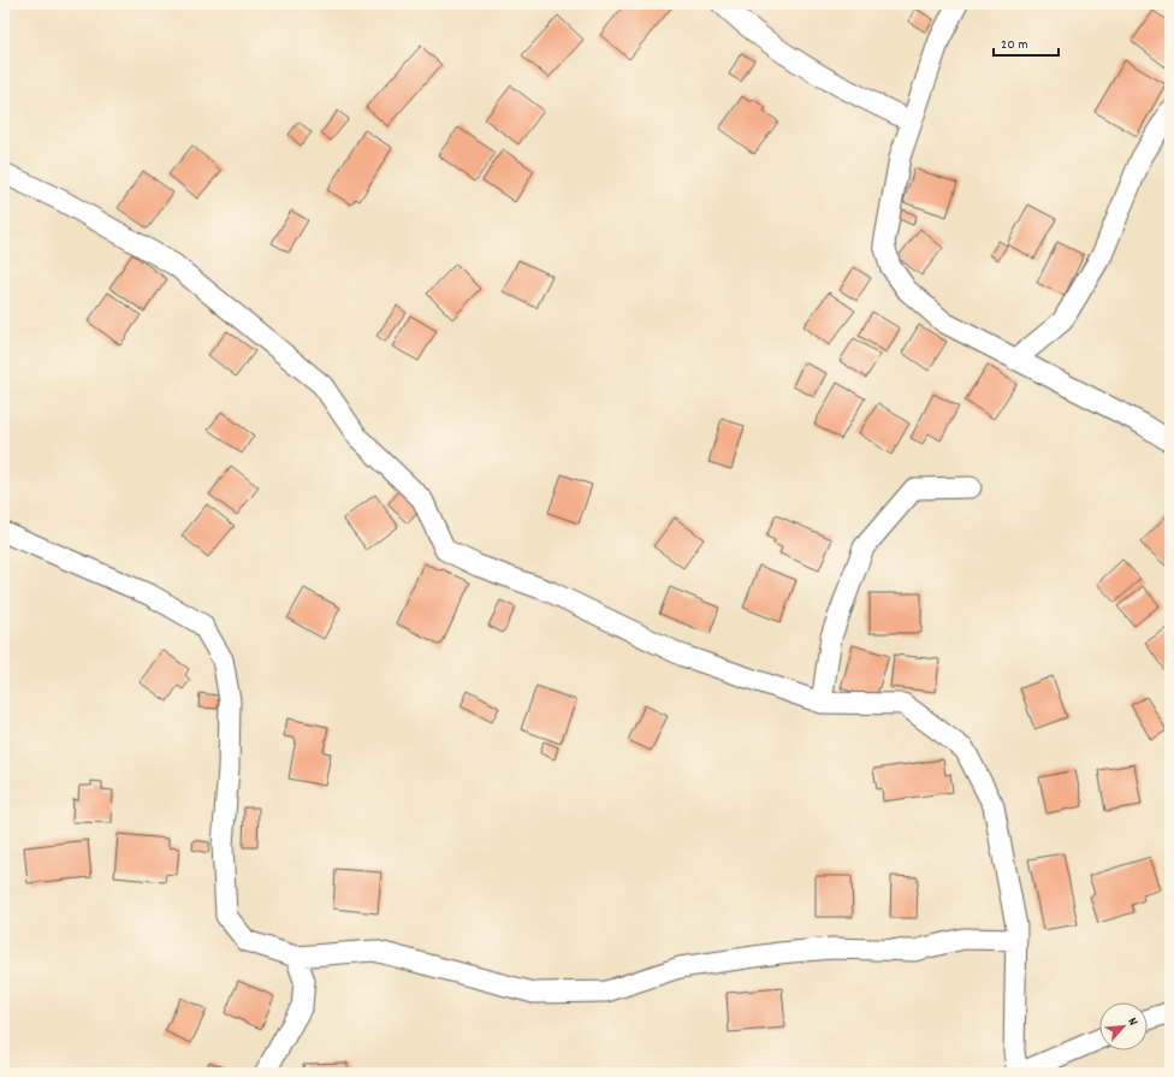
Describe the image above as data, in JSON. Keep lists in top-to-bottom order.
{
  "scale_bar": "20 m",
  "north": "top right"
}
